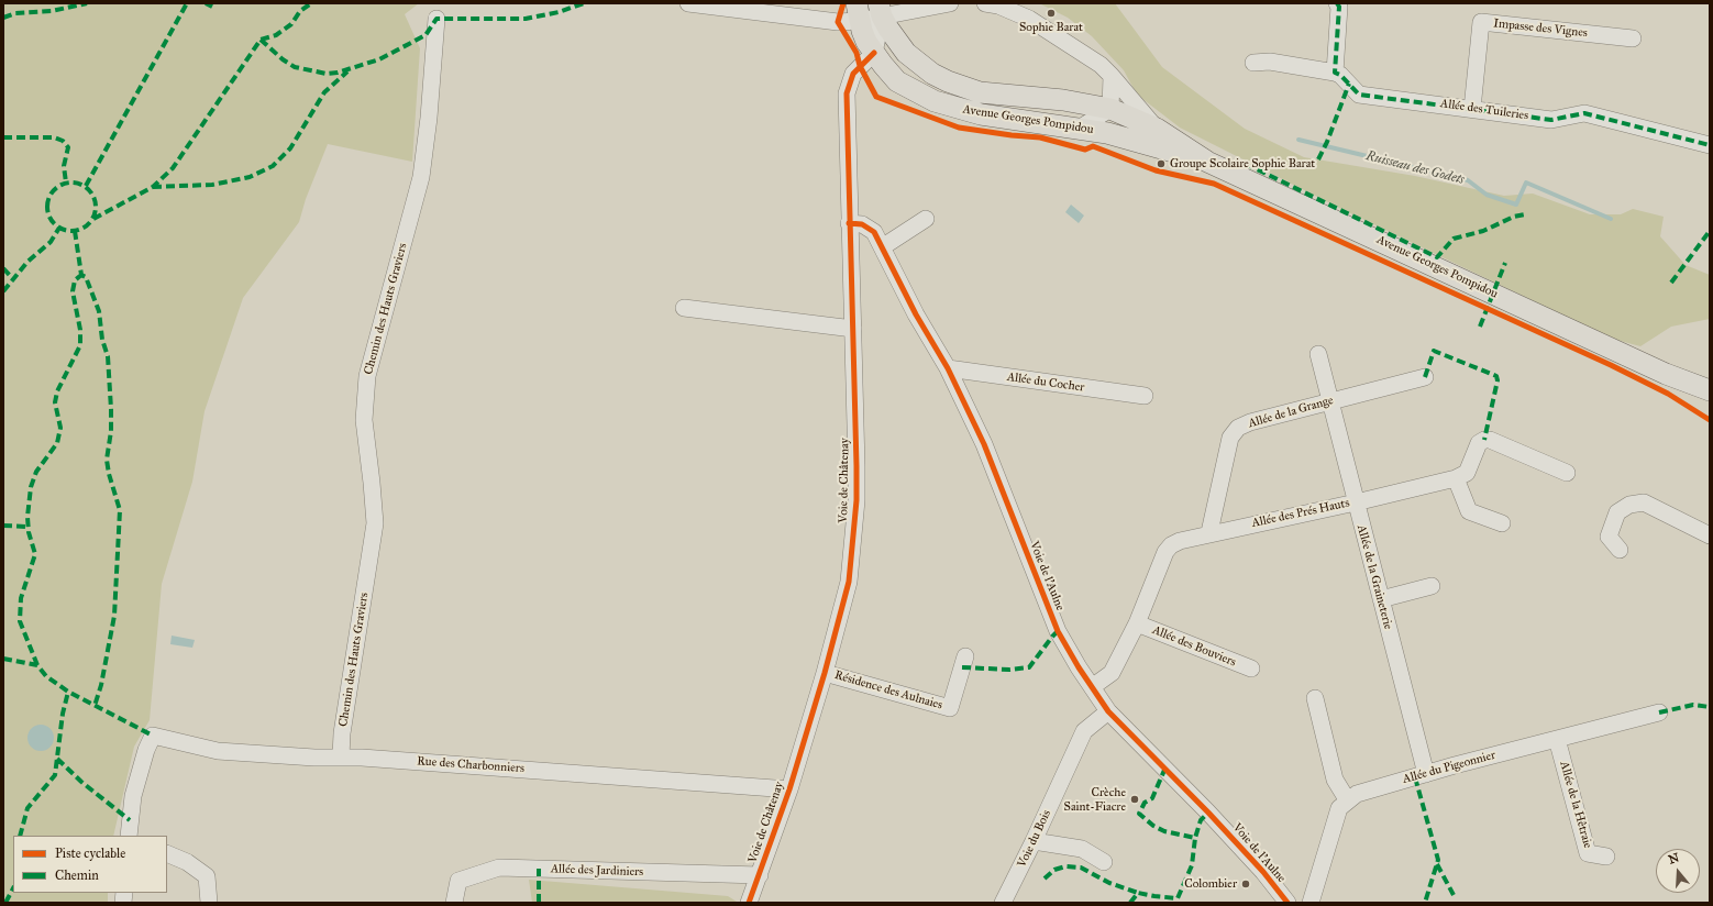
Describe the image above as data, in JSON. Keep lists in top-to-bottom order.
{
  "streets": {
    "main road": ["Avenue Georges Pompidou"],
    "street": [
      "Impasse des Vignes",
      "Allée des Tuileries",
      "Chemin des Hauts Graviers",
      "Allée du Cocher",
      "Allée de la Grange",
      "Voie de Châtenay",
      "Allée des Prés Hauts",
      "Voie de l'Aulne",
      "Allée de la Graineterie",
      "Allée des Bouviers",
      "Résidence des Aulnaies",
      "Rue des Charbonniers",
      "Allée du Pigeonnier",
      "Allée de la Hêtraie",
      "Voie du Bois",
      "Allée des Jardiniers"
    ]
  },
  "crossings": [
    ["Impasse des Vignes", "Allée des Tuileries"],
    ["Avenue Georges Pompidou", "Voie de Châtenay"],
    ["Chemin des Hauts Graviers", "Rue des Charbonniers"],
    ["Allée du Cocher", "Voie de l'Aulne"],
    ["Allée de la Grange", "Allée des Prés Hauts"],
    ["Allée de la Grange", "Allée de la Graineterie"],
    ["Voie de Châtenay", "Voie de l'Aulne"],
    ["Voie de Châtenay", "Résidence des Aulnaies"],
    ["Voie de Châtenay", "Rue des Charbonniers"],
    ["Voie de Châtenay", "Allée des Jardiniers"],
    ["Allée des Prés Hauts", "Voie de l'Aulne"],
    ["Allée des Prés Hauts", "Allée de la Graineterie"],
    ["Allée des Prés Hauts", "Allée des Bouviers"],
    ["Voie de l'Aulne", "Voie du Bois"],
    ["Allée de la Graineterie", "Allée du Pigeonnier"],
    ["Allée du Pigeonnier", "Allée de la Hêtraie"]
  ],
  "water": ["Ruisseau des Godets"],
  "places": [
    "Sophie Barat",
    "Groupe Scolaire Sophie Barat",
    "Crèche Saint-Fiacre",
    "Colombier"
  ],
  "legend": ["Piste cyclable", "Chemin"],
  "north": "top"
}
